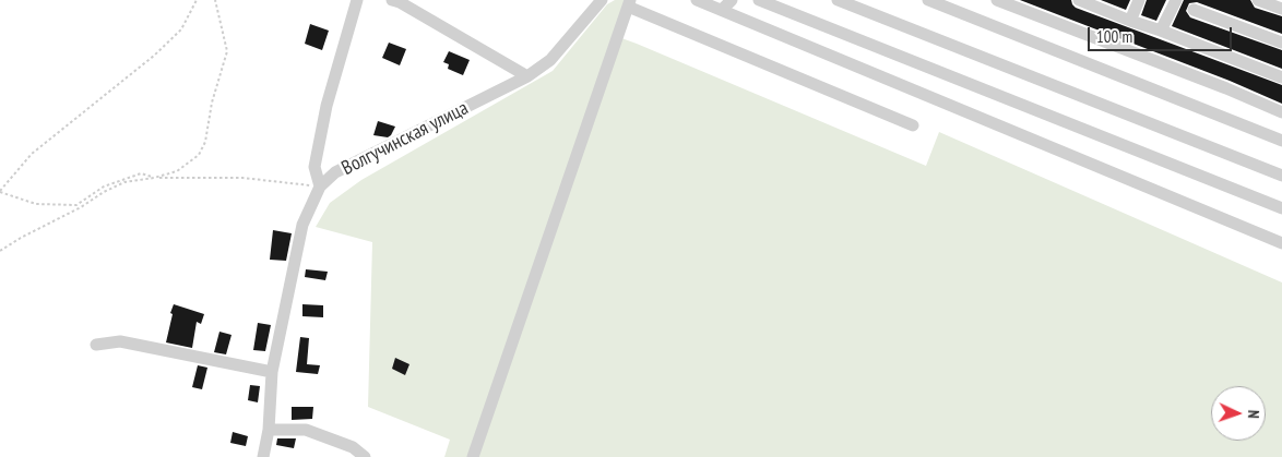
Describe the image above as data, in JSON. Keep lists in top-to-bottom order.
{
  "streets": {
    "street": ["Волгучинская улица"]
  },
  "scale_bar": "100 m",
  "north": "right"
}
